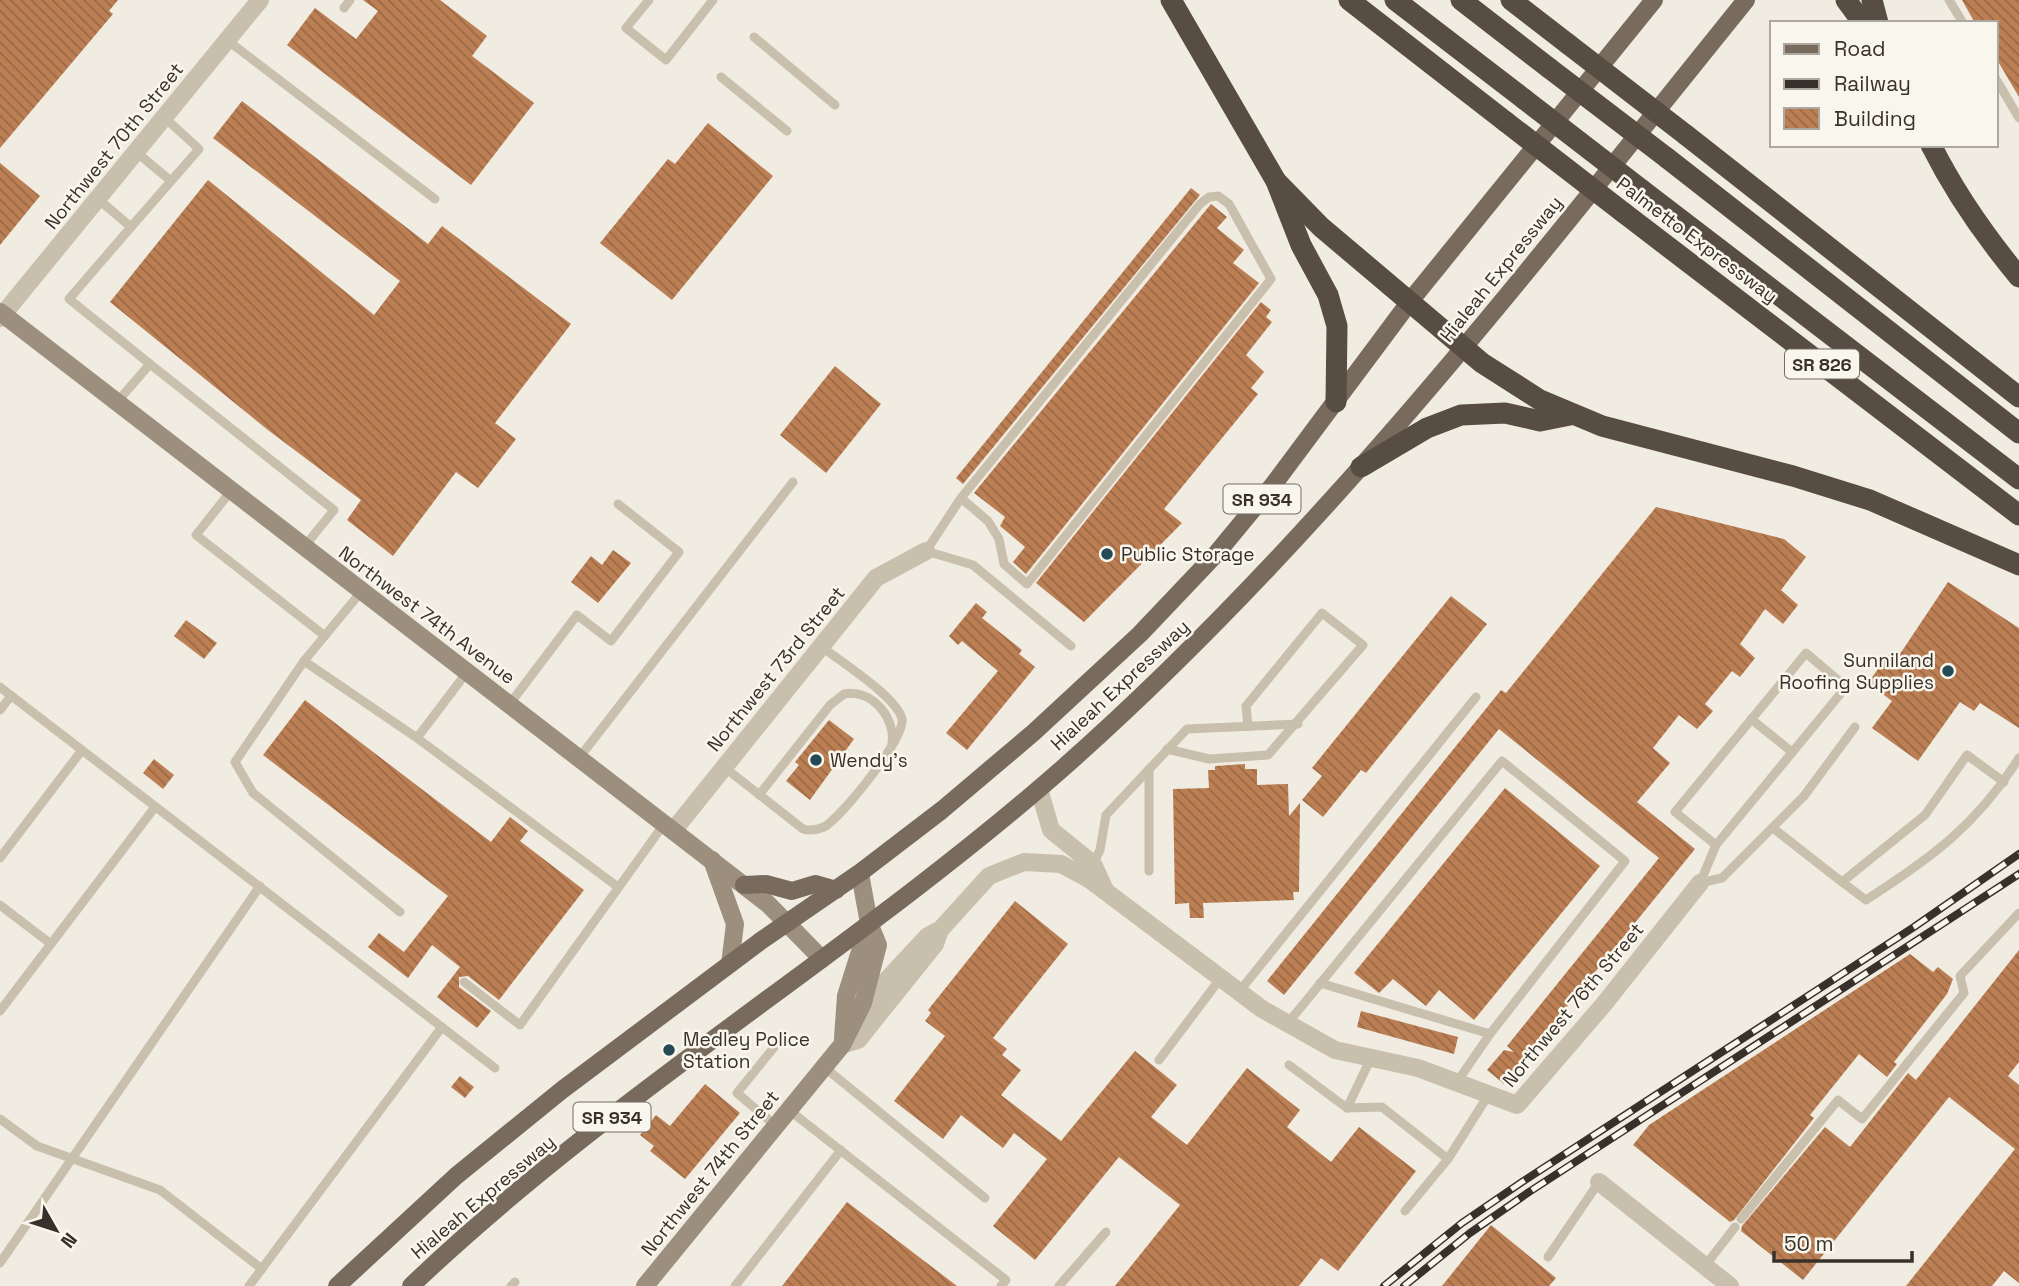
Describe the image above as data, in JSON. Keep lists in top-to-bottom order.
{
  "streets": {
    "highway": ["Palmetto Expressway", "SR 826"],
    "main road": ["Hialeah Expressway", "SR 934"],
    "street": [
      "Northwest 70th Street",
      "Northwest 74th Avenue",
      "Northwest 73rd Street",
      "Northwest 76th Street",
      "Northwest 74th Street"
    ]
  },
  "crossings": [
    ["Northwest 70th Street", "Northwest 74th Avenue"],
    ["Hialeah Expressway", "Northwest 74th Avenue"],
    ["Northwest 74th Avenue", "Northwest 73rd Street"]
  ],
  "places": [
    "Public Storage",
    "Sunniland Roofing Supplies",
    "Wendy's",
    "Medley Police Station"
  ],
  "legend": ["Road", "Railway", "Building"],
  "scale_bar": "50 m",
  "north": "bottom right"
}
